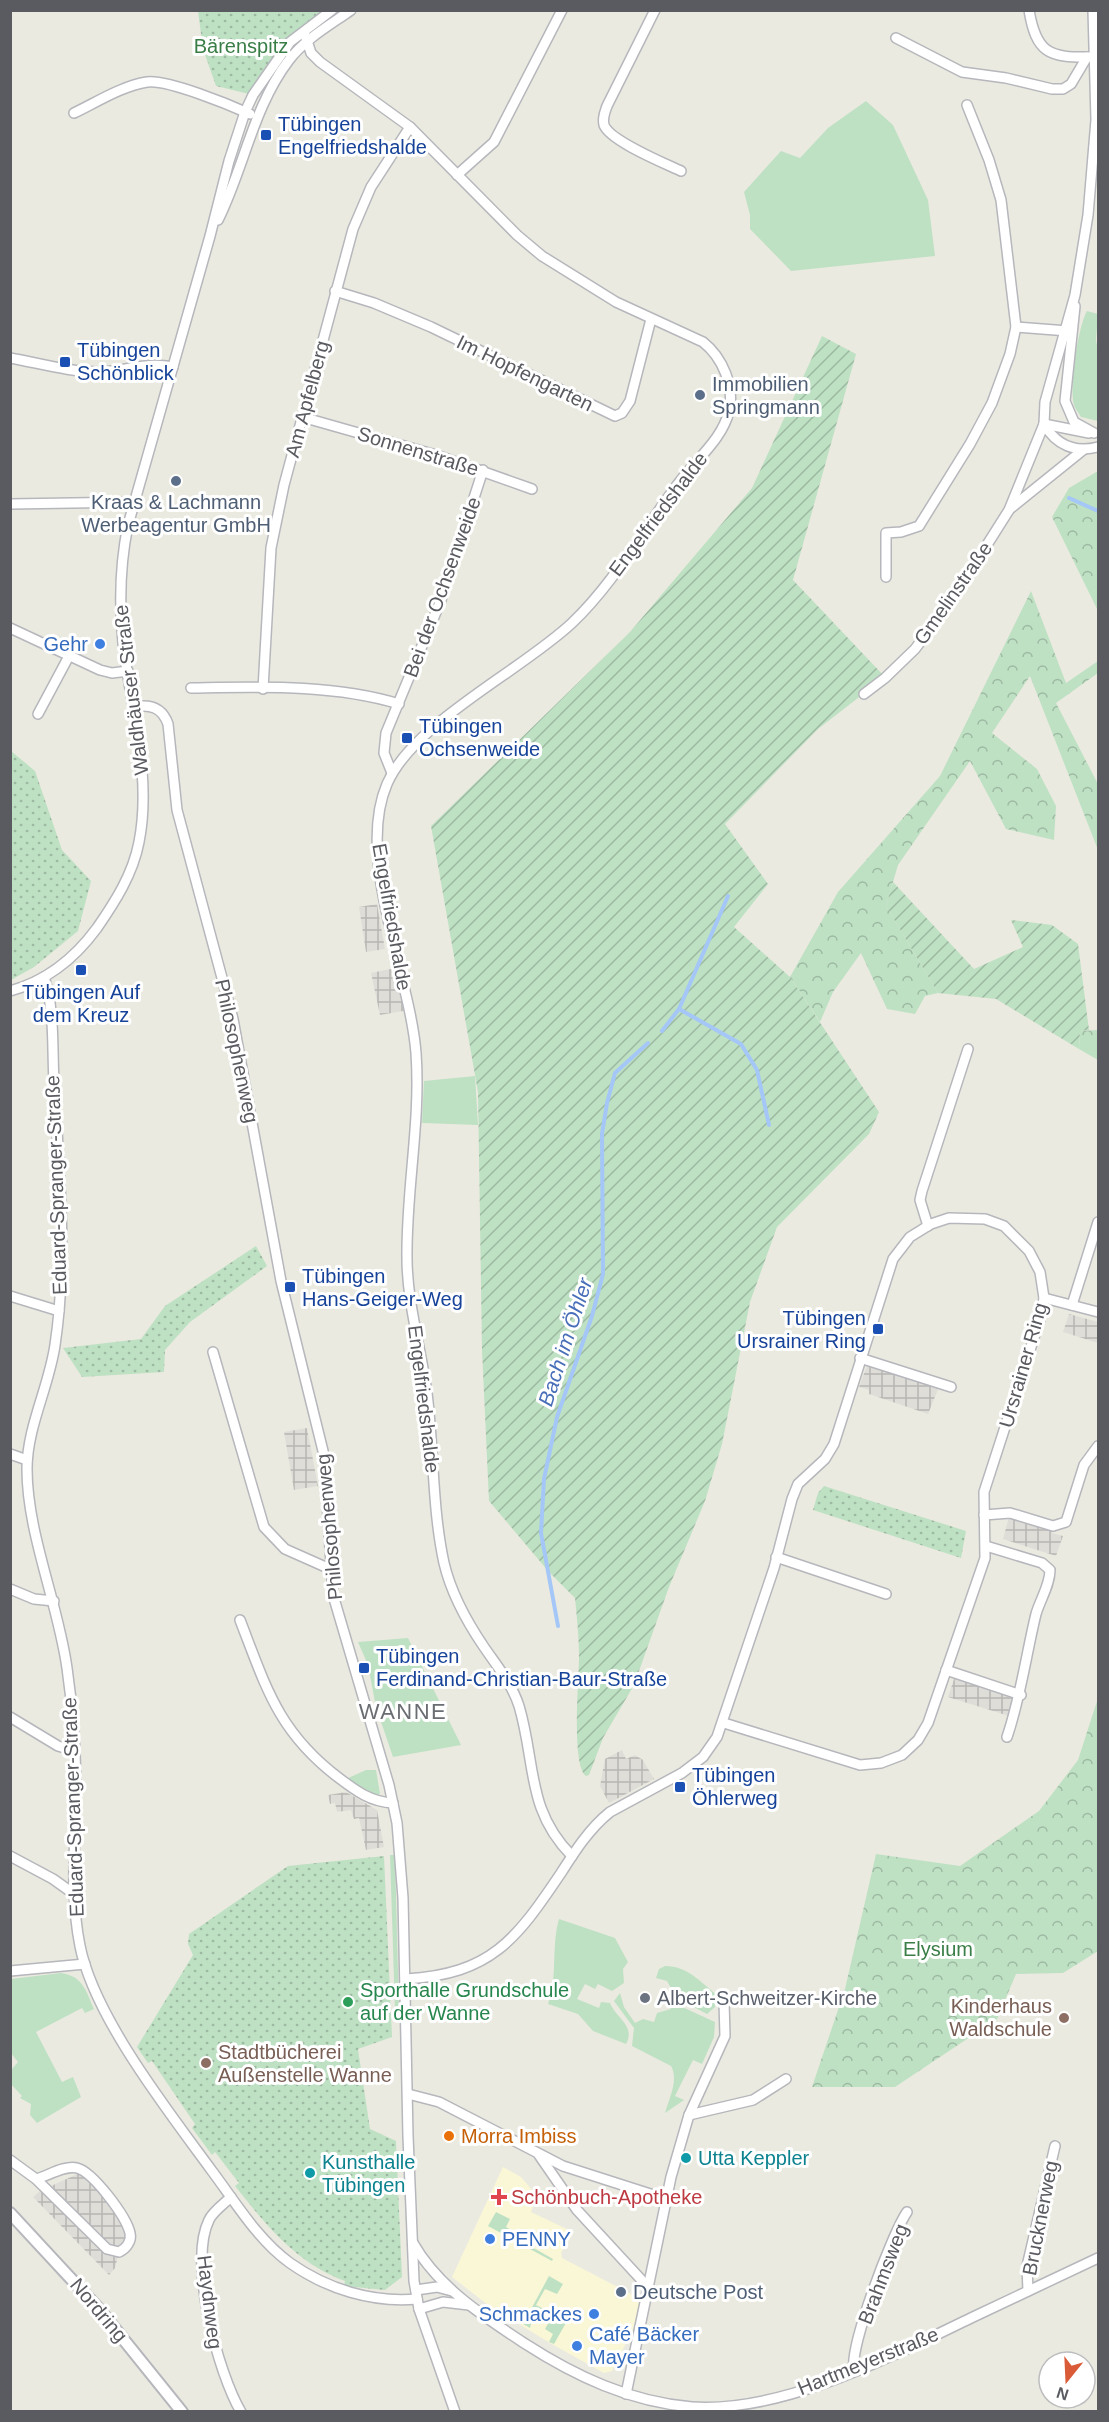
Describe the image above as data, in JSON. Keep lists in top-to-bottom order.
{
  "streets": {
    "street": [
      "Im Hopfengarten",
      "Am Apfelberg",
      "Sonnenstraße",
      "Engelfriedshalde",
      "Bei der Ochsenweide",
      "Gmelinstraße",
      "Waldhäuser Straße",
      "Philosophenweg",
      "Eduard-Spranger-Straße",
      "Ursrainer Ring",
      "Brucknerweg",
      "Brahmsweg",
      "Haydnweg",
      "Nordring",
      "Hartmeyerstraße"
    ]
  },
  "crossings": [
    ["Im Hopfengarten", "Am Apfelberg"],
    ["Im Hopfengarten", "Engelfriedshalde"],
    ["Am Apfelberg", "Sonnenstraße"],
    ["Am Apfelberg", "Engelfriedshalde"],
    ["Sonnenstraße", "Bei der Ochsenweide"],
    ["Engelfriedshalde", "Bei der Ochsenweide"],
    ["Engelfriedshalde", "Waldhäuser Straße"],
    ["Waldhäuser Straße", "Philosophenweg"],
    ["Waldhäuser Straße", "Eduard-Spranger-Straße"],
    ["Philosophenweg", "Eduard-Spranger-Straße"],
    ["Philosophenweg", "Hartmeyerstraße"],
    ["Eduard-Spranger-Straße", "Haydnweg"],
    ["Brucknerweg", "Hartmeyerstraße"],
    ["Brahmsweg", "Hartmeyerstraße"]
  ],
  "districts": ["WANNE"],
  "water": ["Bach im Öhler"],
  "parks": ["Bärenspitz", "Elysium"],
  "places": {
    "transit": [
      "Tübingen Engelfriedshalde",
      "Tübingen Schönblick",
      "Tübingen Ochsenweide",
      "Tübingen Auf dem Kreuz",
      "Tübingen Hans-Geiger-Weg",
      "Tübingen Ursrainer Ring",
      "Tübingen Ferdinand-Christian-Baur-Straße",
      "Tübingen Öhlerweg"
    ],
    "other": [
      "Immobilien Springmann",
      "Kraas & Lachmann Werbeagentur GmbH",
      "Gehr",
      "Albert-Schweitzer-Kirche",
      "Sporthalle Grundschule auf der Wanne",
      "Kinderhaus Waldschule",
      "Stadtbücherei Außenstelle Wanne",
      "Morra Imbiss",
      "Utta Keppler",
      "Kunsthalle Tübingen",
      "PENNY",
      "Deutsche Post",
      "Schmackes",
      "Café Bäcker Mayer"
    ],
    "health": ["Schönbuch-Apotheke"]
  },
  "north": "bottom"
}
